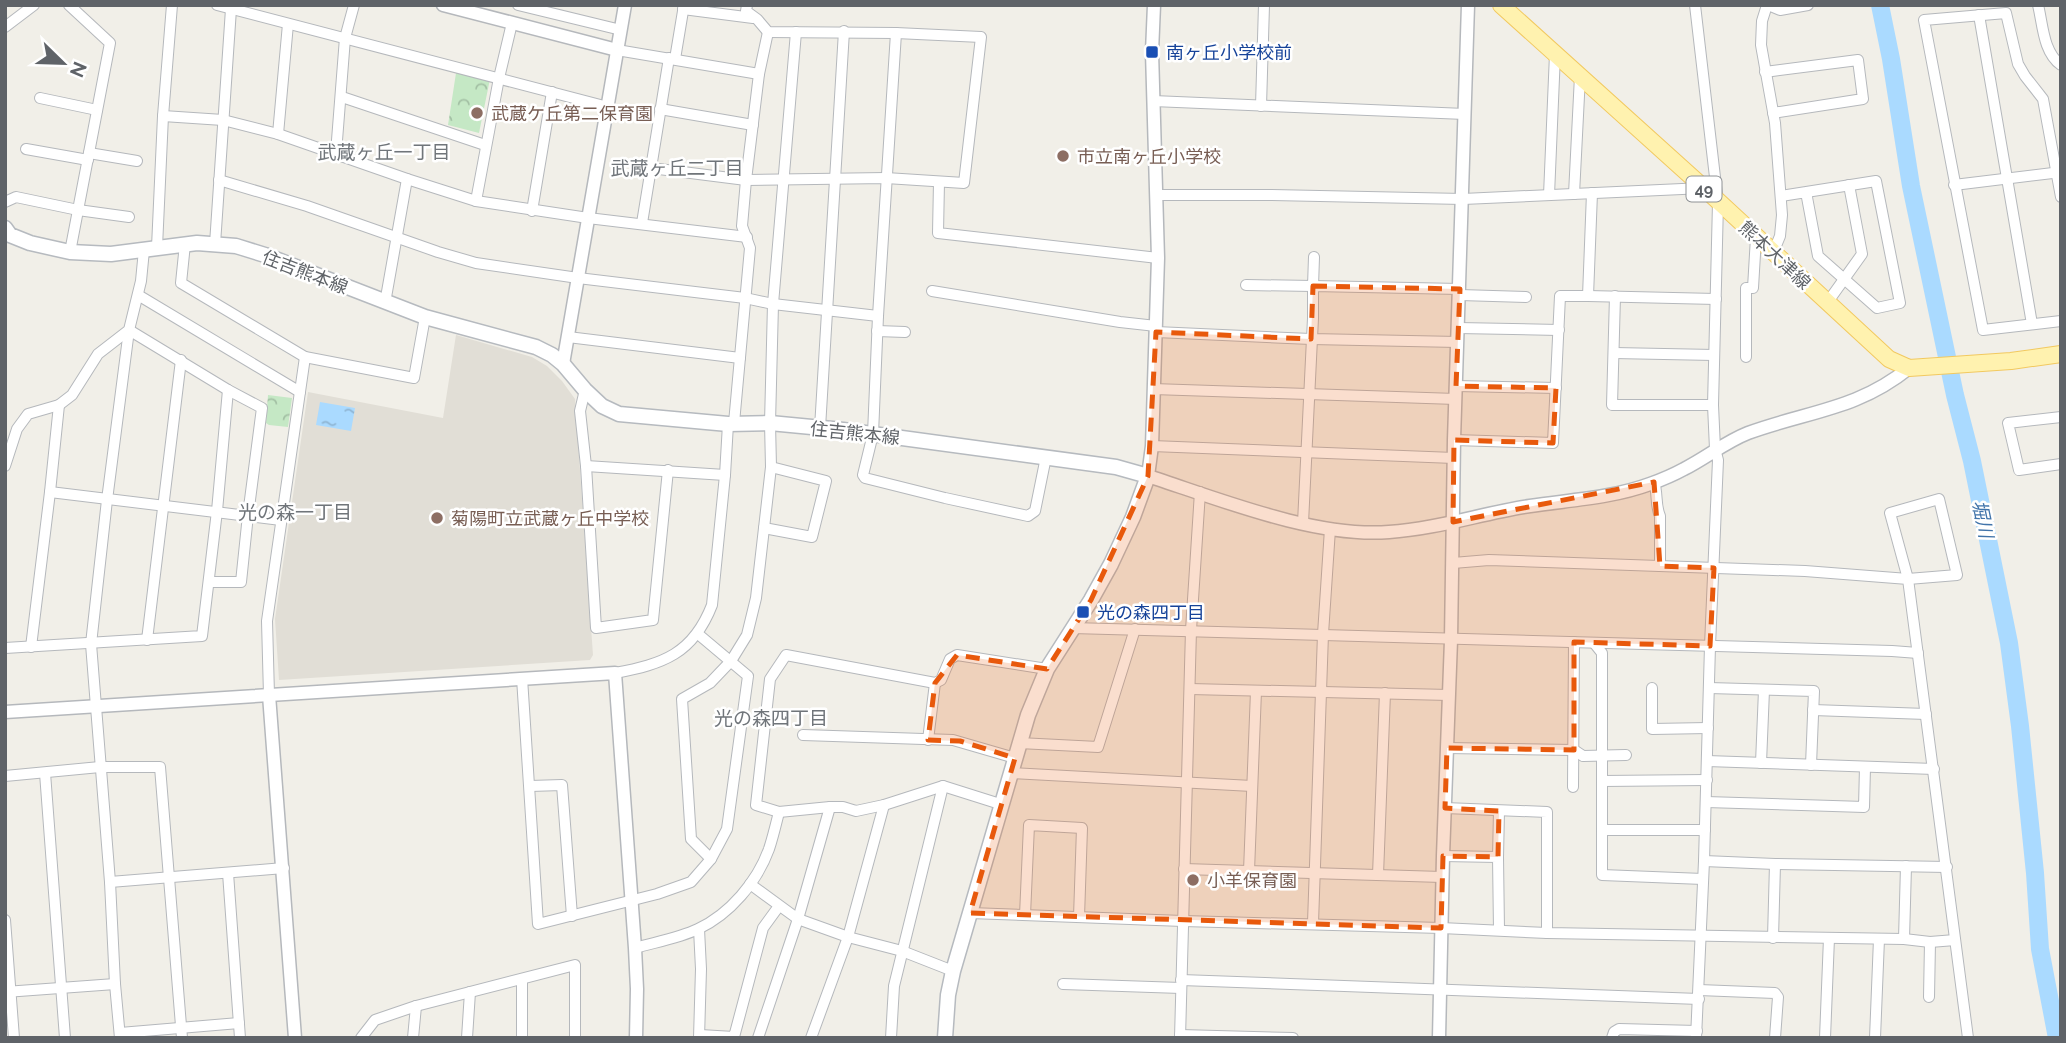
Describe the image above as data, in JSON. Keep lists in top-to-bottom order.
{
  "streets": {
    "main road": ["49", "熊本大津線", "住吉熊本線"]
  },
  "districts": [
    "武蔵ヶ丘一丁目",
    "武蔵ヶ丘二丁目",
    "光の森一丁目",
    "光の森四丁目"
  ],
  "water": ["堀川"],
  "places": {
    "transit": ["南ヶ丘小学校前", "光の森四丁目"],
    "other": [
      "武蔵ケ丘第二保育園",
      "市立南ヶ丘小学校",
      "菊陽町立武蔵ヶ丘中学校",
      "小羊保育園"
    ]
  },
  "north": "bottom right"
}
